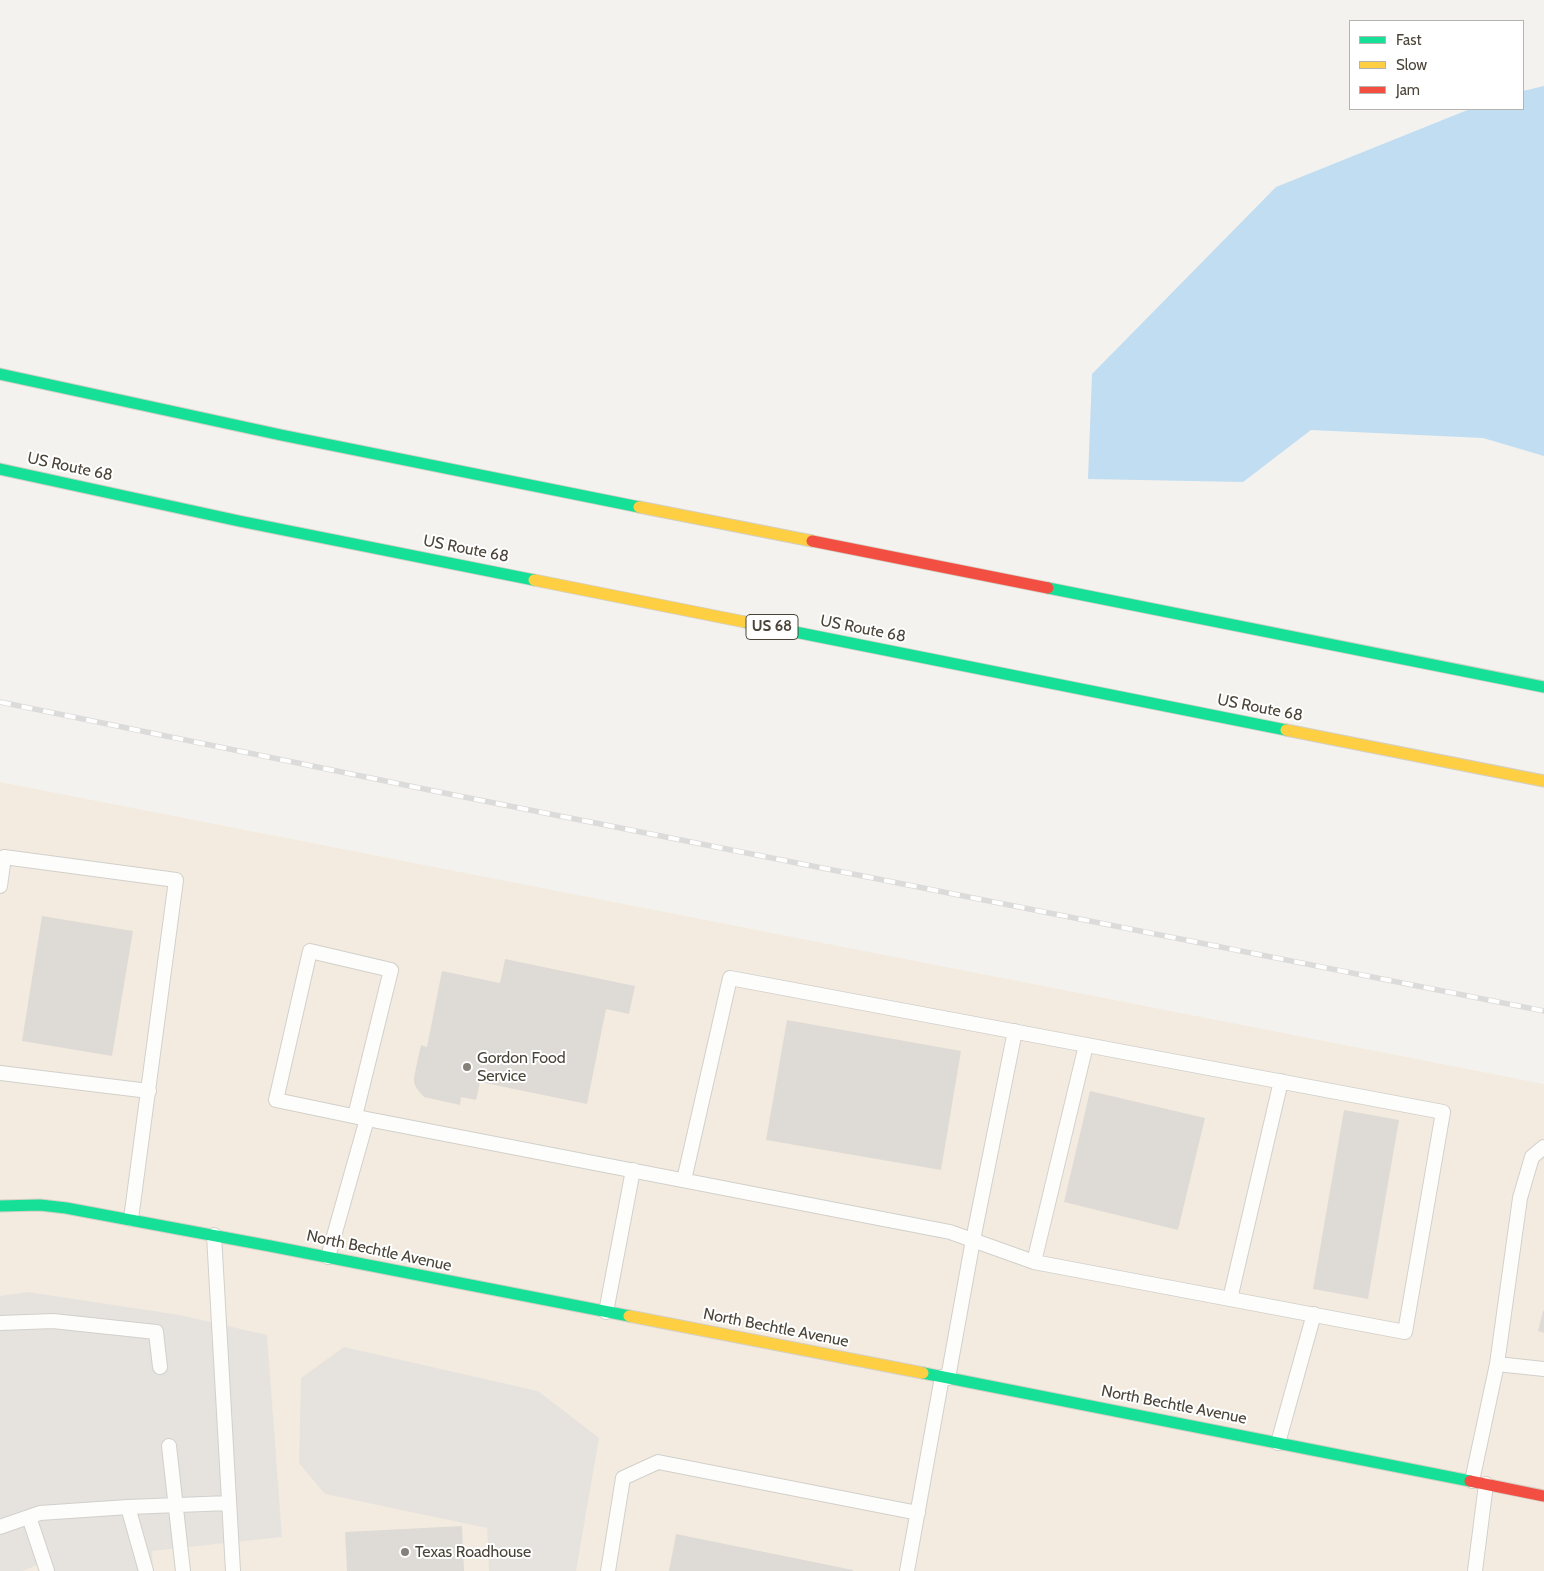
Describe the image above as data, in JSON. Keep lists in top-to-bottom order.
{
  "streets": {
    "main road": ["US Route 68", "US 68", "North Bechtle Avenue"]
  },
  "places": ["Gordon Food Service", "Texas Roadhouse"],
  "legend": ["Fast", "Slow", "Jam"]
}
